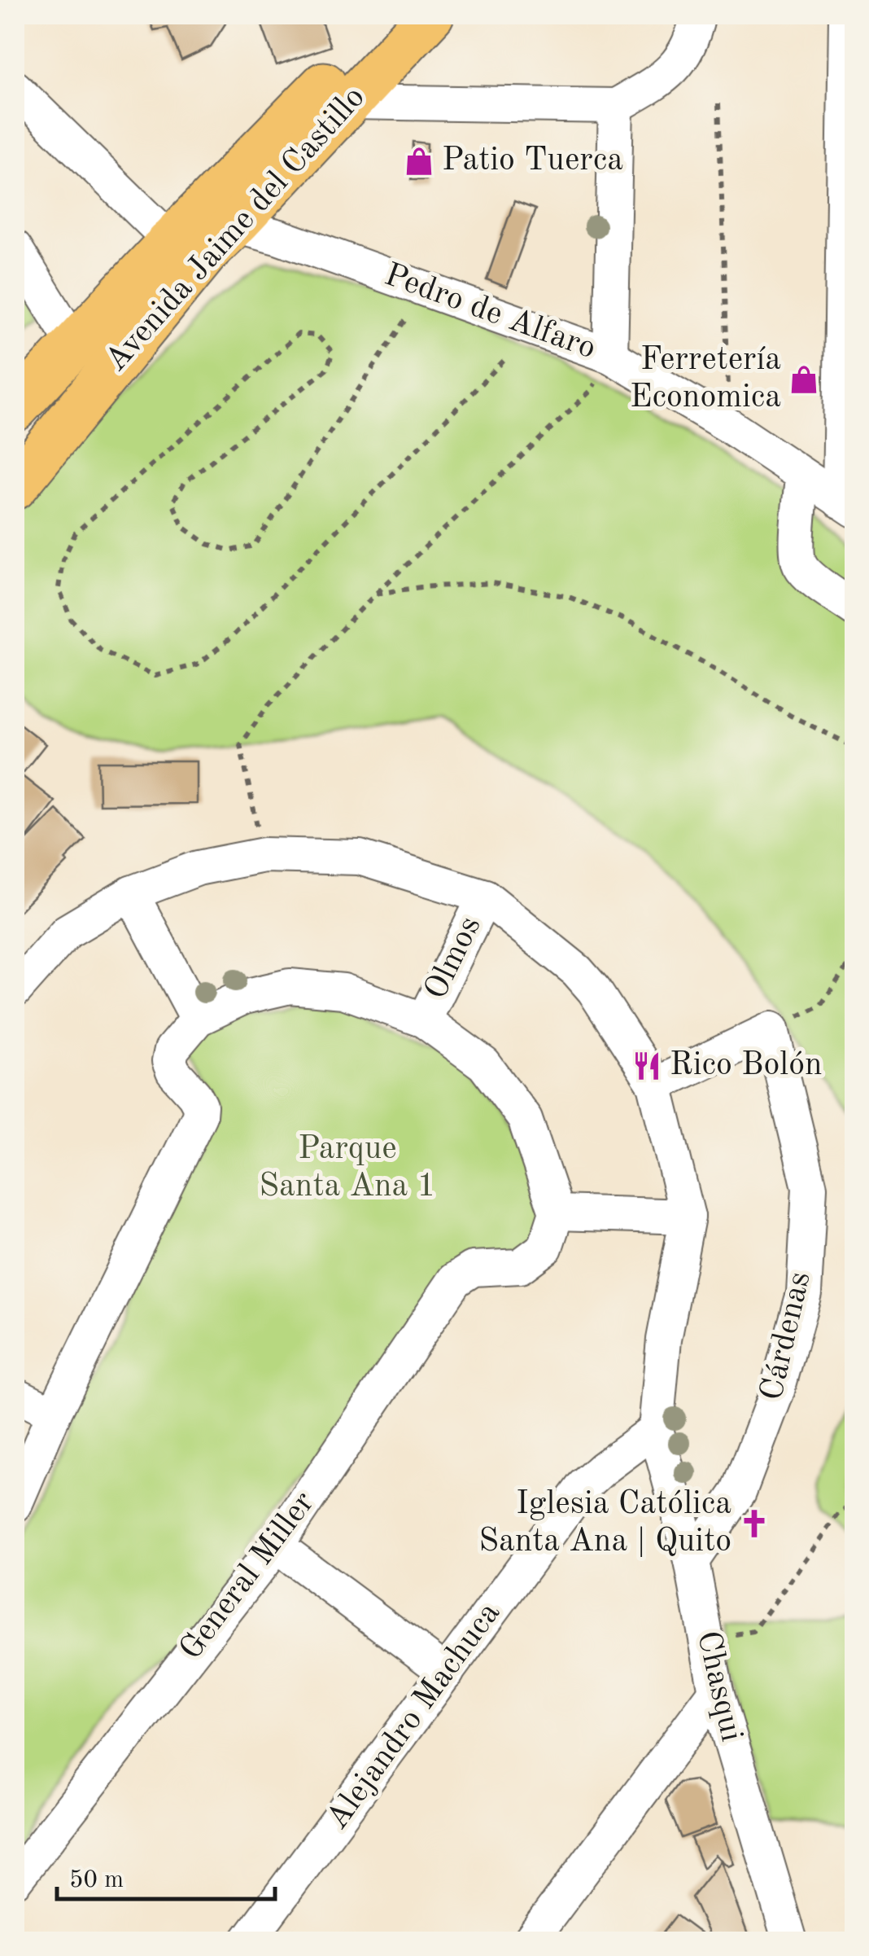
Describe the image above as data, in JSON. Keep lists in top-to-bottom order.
{
  "streets": {
    "main road": ["Avenida Jaime del Castillo"],
    "street": [
      "Pedro de Alfaro",
      "Olmos",
      "Cárdenas",
      "General Miller",
      "Chasqui",
      "Alejandro Machuca"
    ]
  },
  "crossings": [
    ["Avenida Jaime del Castillo", "Pedro de Alfaro"],
    ["Cárdenas", "Chasqui"],
    ["Chasqui", "Alejandro Machuca"]
  ],
  "parks": ["Parque Santa Ana 1"],
  "places": {
    "shop": ["Patio Tuerca", "Ferretería Economica"],
    "restaurant": ["Rico Bolón"],
    "church": ["Iglesia Católica Santa Ana | Quito"]
  },
  "scale_bar": "50 m"
}
